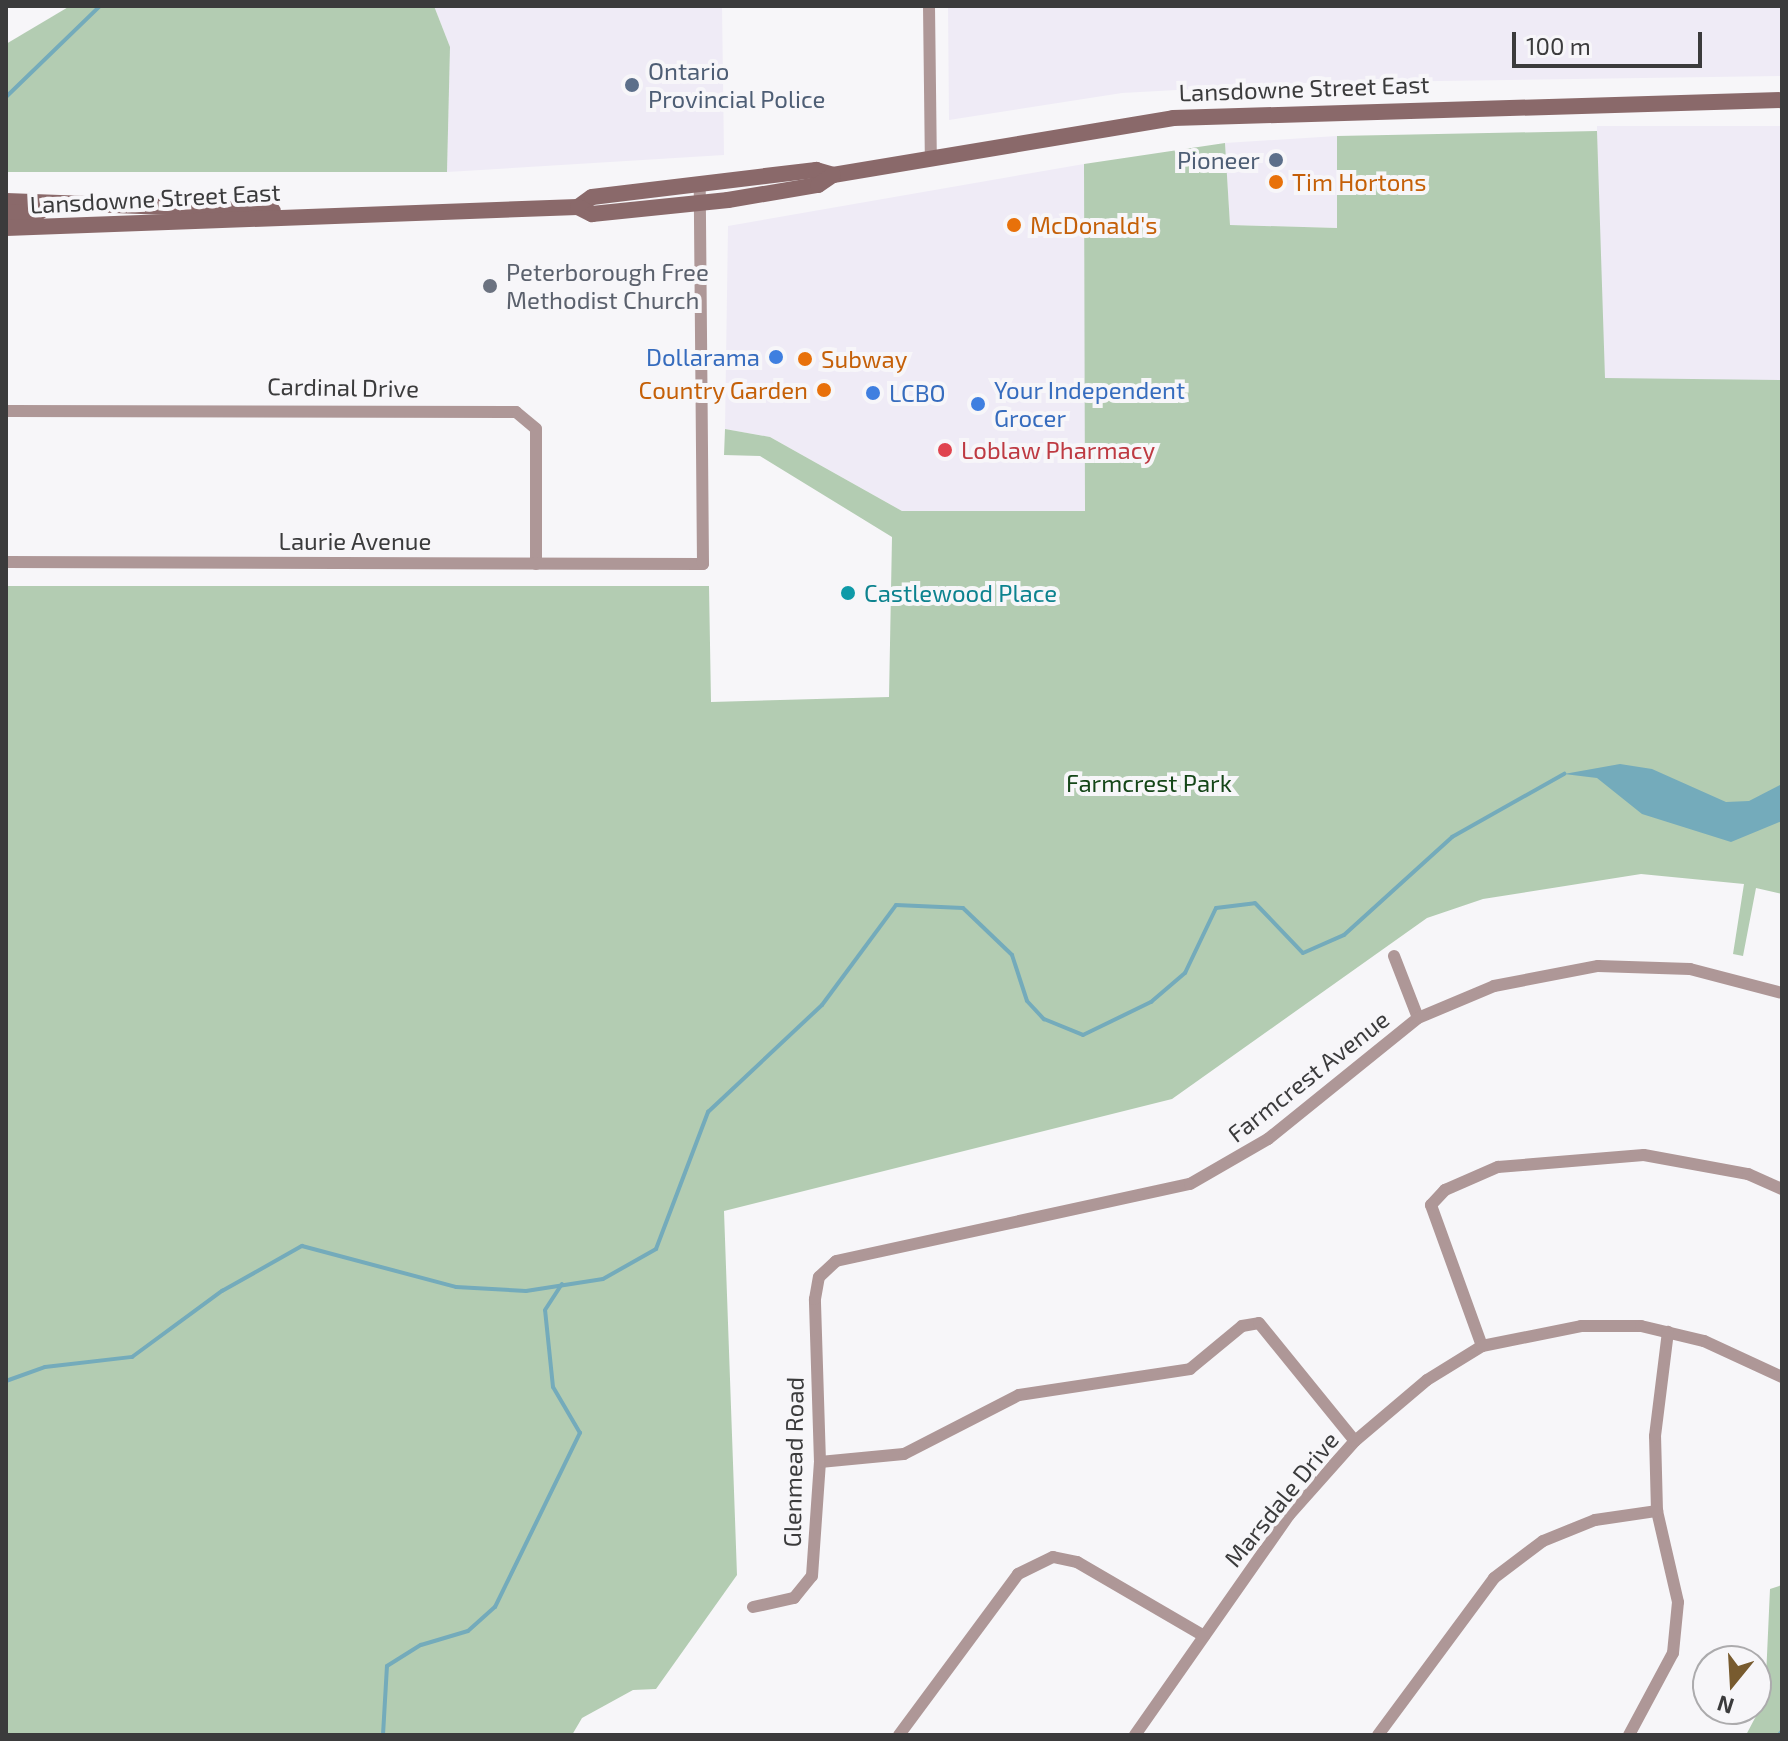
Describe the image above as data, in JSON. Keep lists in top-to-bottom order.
{
  "streets": {
    "main road": ["Lansdowne Street East"],
    "street": [
      "Cardinal Drive",
      "Laurie Avenue",
      "Farmcrest Avenue",
      "Glenmead Road",
      "Marsdale Drive"
    ]
  },
  "crossings": [
    ["Lansdowne Street East", "Laurie Avenue"],
    ["Cardinal Drive", "Laurie Avenue"],
    ["Farmcrest Avenue", "Glenmead Road"]
  ],
  "parks": ["Farmcrest Park"],
  "places": [
    "Ontario Provincial Police",
    "Pioneer",
    "Tim Hortons",
    "McDonald's",
    "Peterborough Free Methodist Church",
    "Dollarama",
    "Subway",
    "Country Garden",
    "LCBO",
    "Your Independent Grocer",
    "Loblaw Pharmacy",
    "Castlewood Place"
  ],
  "scale_bar": "100 m",
  "north": "bottom"
}
